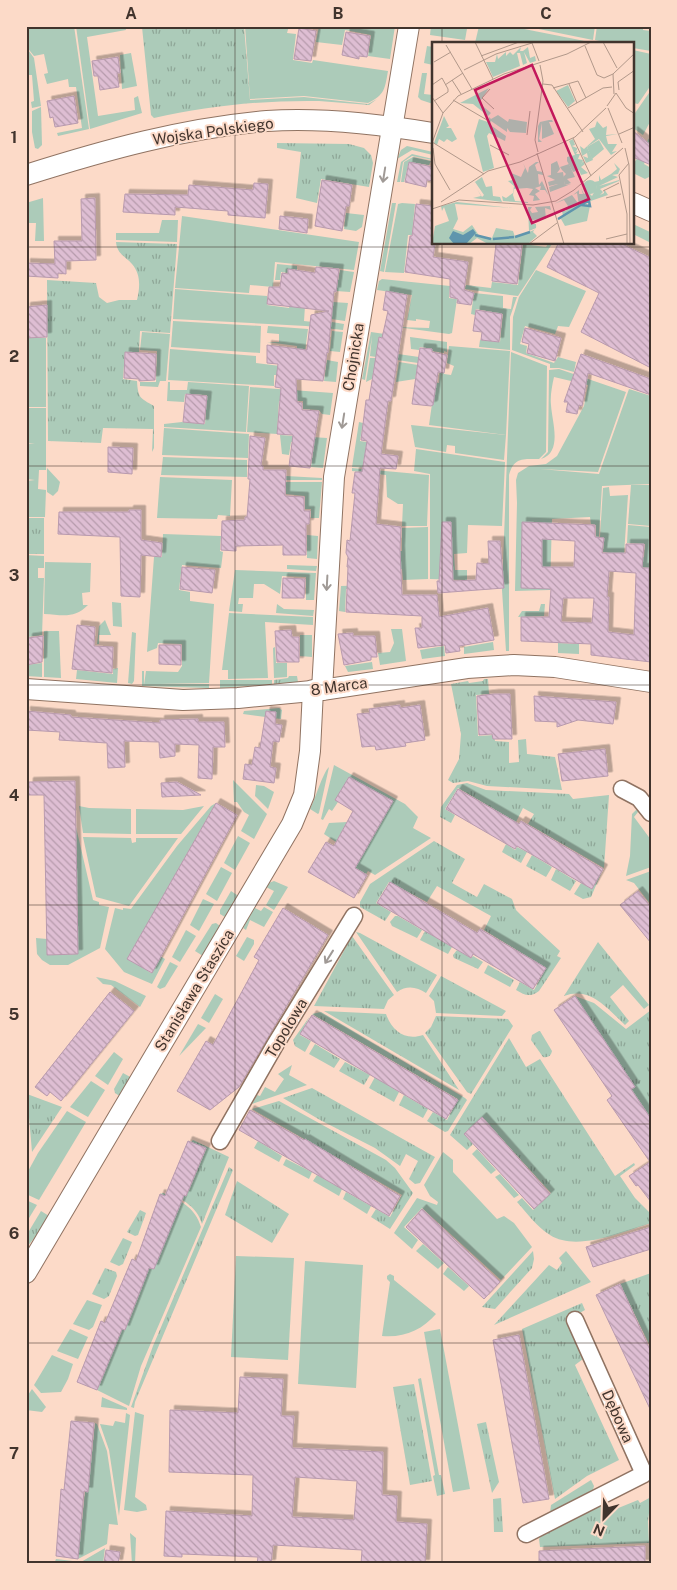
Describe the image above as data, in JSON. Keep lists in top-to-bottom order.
{
  "streets": {
    "street": [
      "Wojska Polskiego",
      "Chojnicka",
      "8 Marca",
      "Stanisława Staszica",
      "Topolowa",
      "Dębowa"
    ]
  },
  "crossings": [
    ["Wojska Polskiego", "Chojnicka"],
    ["Chojnicka", "8 Marca"],
    ["Chojnicka", "Stanisława Staszica"],
    ["8 Marca", "Stanisława Staszica"]
  ],
  "one_way": ["Chojnicka", "Topolowa"],
  "north": "bottom left",
  "grid": {
    "columns": ["A", "B", "C"],
    "rows": [
      "1",
      "2",
      "3",
      "4",
      "5",
      "6",
      "7"
    ]
  }
}
